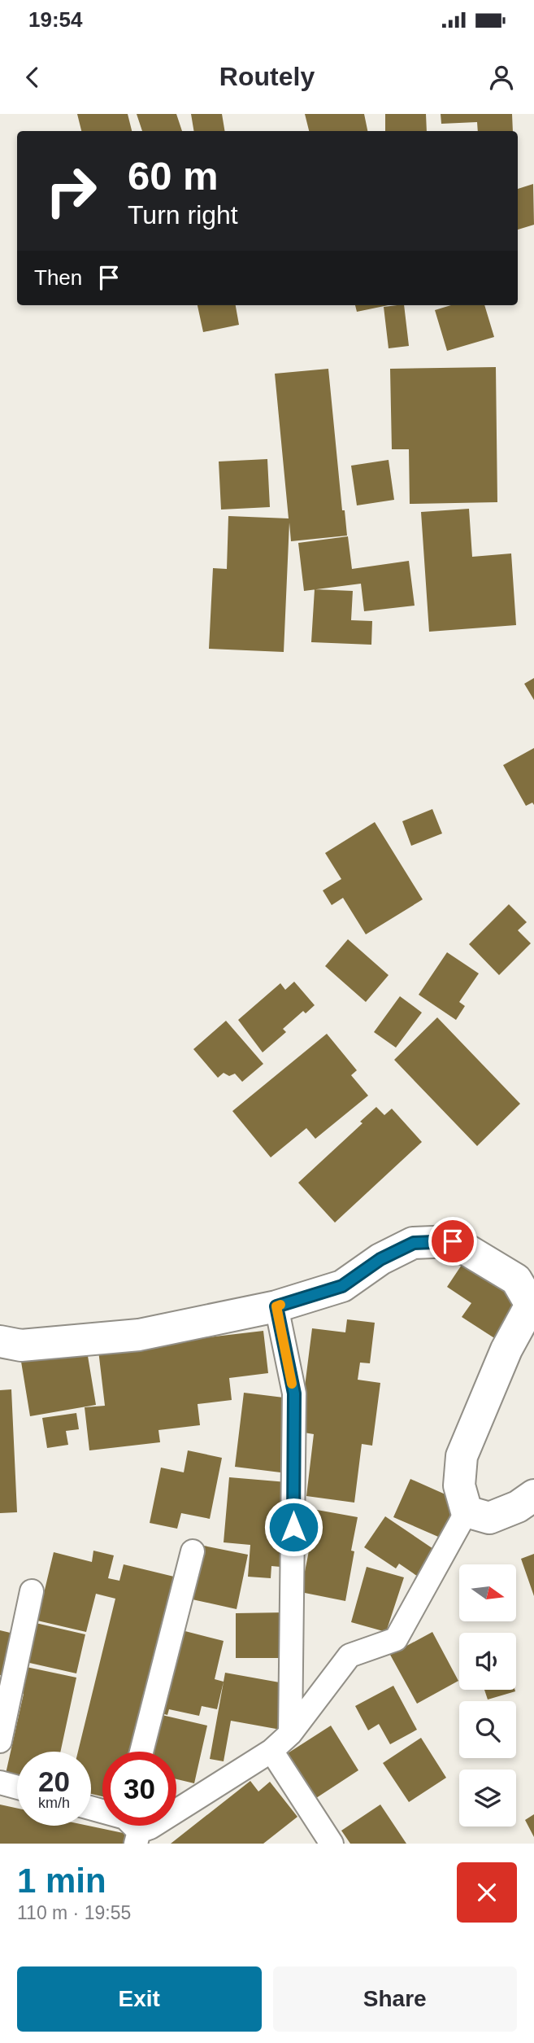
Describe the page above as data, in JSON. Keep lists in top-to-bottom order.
{
  "north": "right",
  "page": {
    "status": "19:54",
    "header": "Routely",
    "turn": ["60 m", "Turn right"],
    "then": "Then",
    "speed": "20 km/h",
    "limit": "30",
    "heading": ["1 min", "110 m · 19:55"],
    "buttons": ["Exit", "Share"]
  }
}
